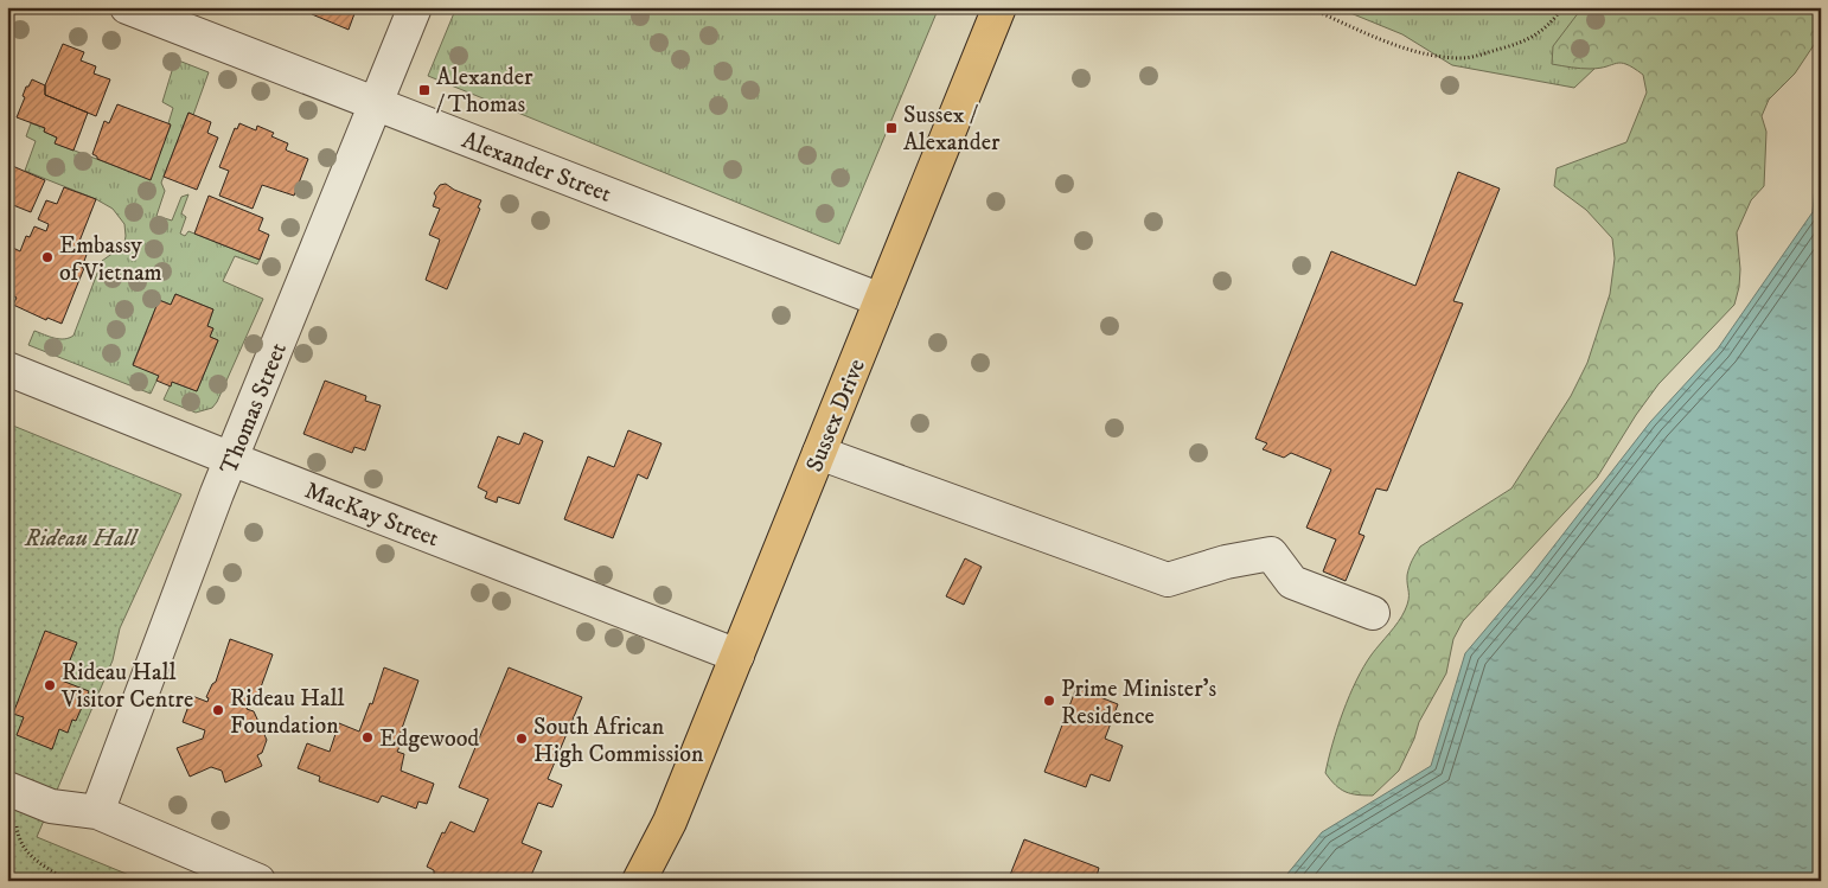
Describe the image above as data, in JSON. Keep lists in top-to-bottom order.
{
  "streets": {
    "main road": ["Sussex Drive"],
    "street": ["Alexander Street", "Thomas Street", "MacKay Street"]
  },
  "crossings": [
    ["Alexander Street", "Thomas Street"],
    ["Alexander Street", "Sussex Drive"],
    ["Thomas Street", "MacKay Street"],
    ["Sussex Drive", "MacKay Street"]
  ],
  "parks": ["Rideau Hall"],
  "places": {
    "transit": ["Alexander / Thomas", "Sussex / Alexander"],
    "other": [
      "Embassy of Vietnam",
      "Rideau Hall Visitor Centre",
      "Prime Minister's Residence",
      "Rideau Hall Foundation",
      "Edgewood",
      "South African High Commission"
    ]
  }
}
